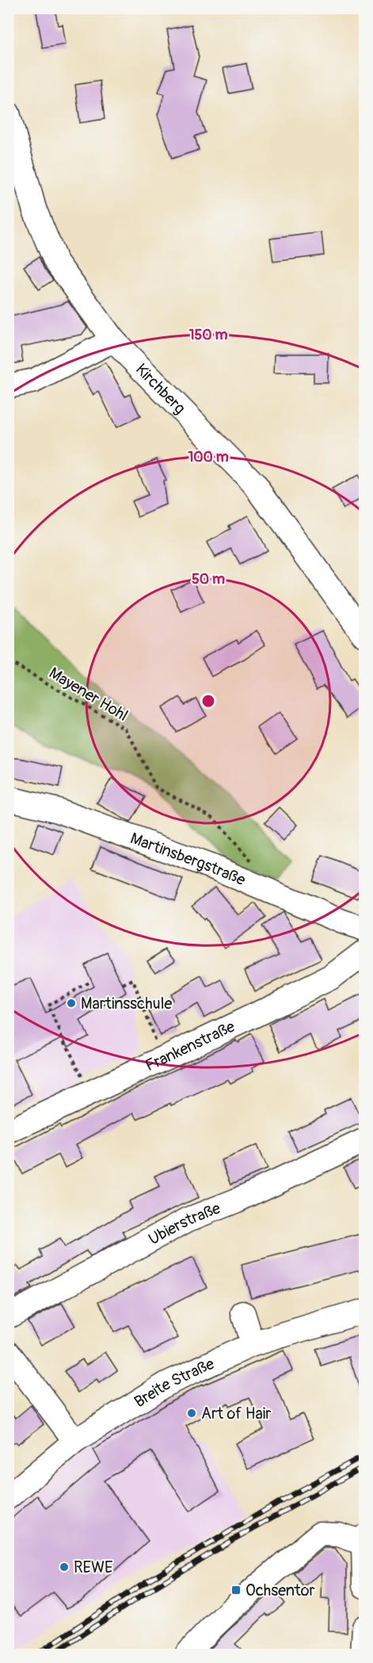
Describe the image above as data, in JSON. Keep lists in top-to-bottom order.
{
  "streets": {
    "street": [
      "Kirchberg",
      "Martinsbergstraße",
      "Frankenstraße",
      "Ubierstraße",
      "Breite Straße"
    ],
    "path": ["Mayener Hohl"]
  },
  "places": {
    "other": ["Martinsschule", "Art of Hair", "REWE"],
    "transit": ["Ochsentor"]
  },
  "rings": ["150 m", "100 m", "50 m"]
}
